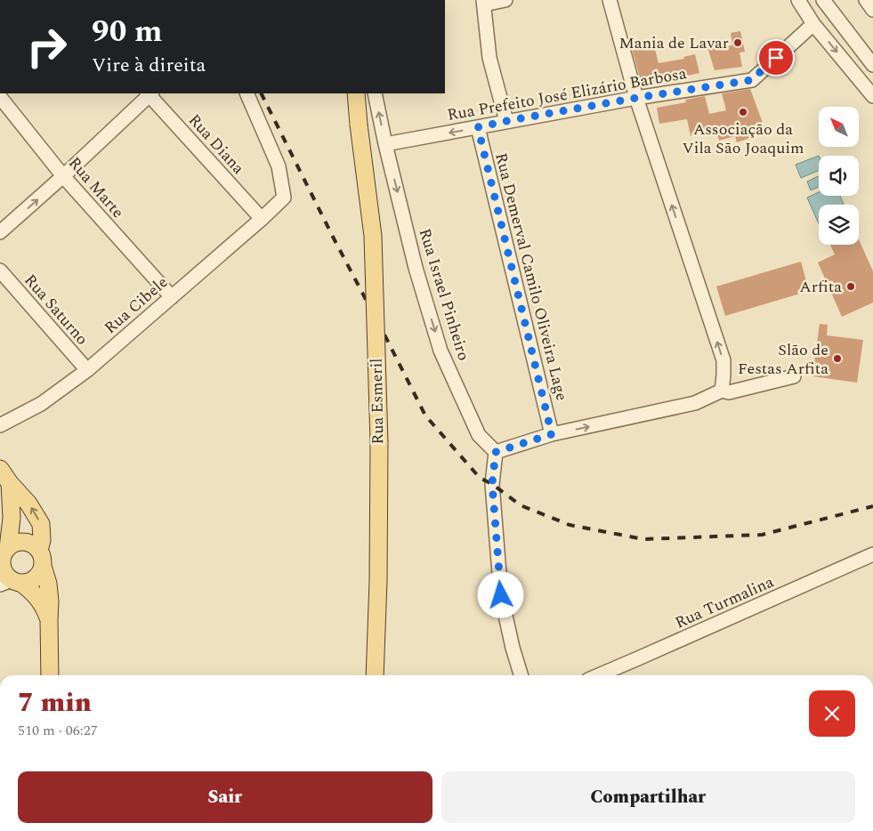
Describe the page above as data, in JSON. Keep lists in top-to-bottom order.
{
  "streets": {
    "main road": ["Rua Esmeril"],
    "street": [
      "Rua Prefeito José Elizário Barbosa",
      "Rua Diana",
      "Rua Marte",
      "Rua Demerval Camilo Oliveira Lage",
      "Rua Israel Pinheiro",
      "Rua Cibele",
      "Rua Saturno",
      "Rua Turmalina"
    ]
  },
  "crossings": [
    ["Rua Prefeito José Elizário Barbosa", "Rua Demerval Camilo Oliveira Lage"],
    ["Rua Prefeito José Elizário Barbosa", "Rua Israel Pinheiro"],
    ["Rua Diana", "Rua Cibele"],
    ["Rua Marte", "Rua Cibele"],
    ["Rua Cibele", "Rua Saturno"]
  ],
  "places": [
    "Mania de Lavar",
    "Associação da Vila São Joaquim",
    "Arfita",
    "Slão de Festas Arfita"
  ],
  "north": "top left",
  "page": {
    "turn": ["90 m", "Vire à direita"],
    "heading": ["7 min", "510 m · 06:27"],
    "buttons": ["Sair", "Compartilhar"]
  }
}
